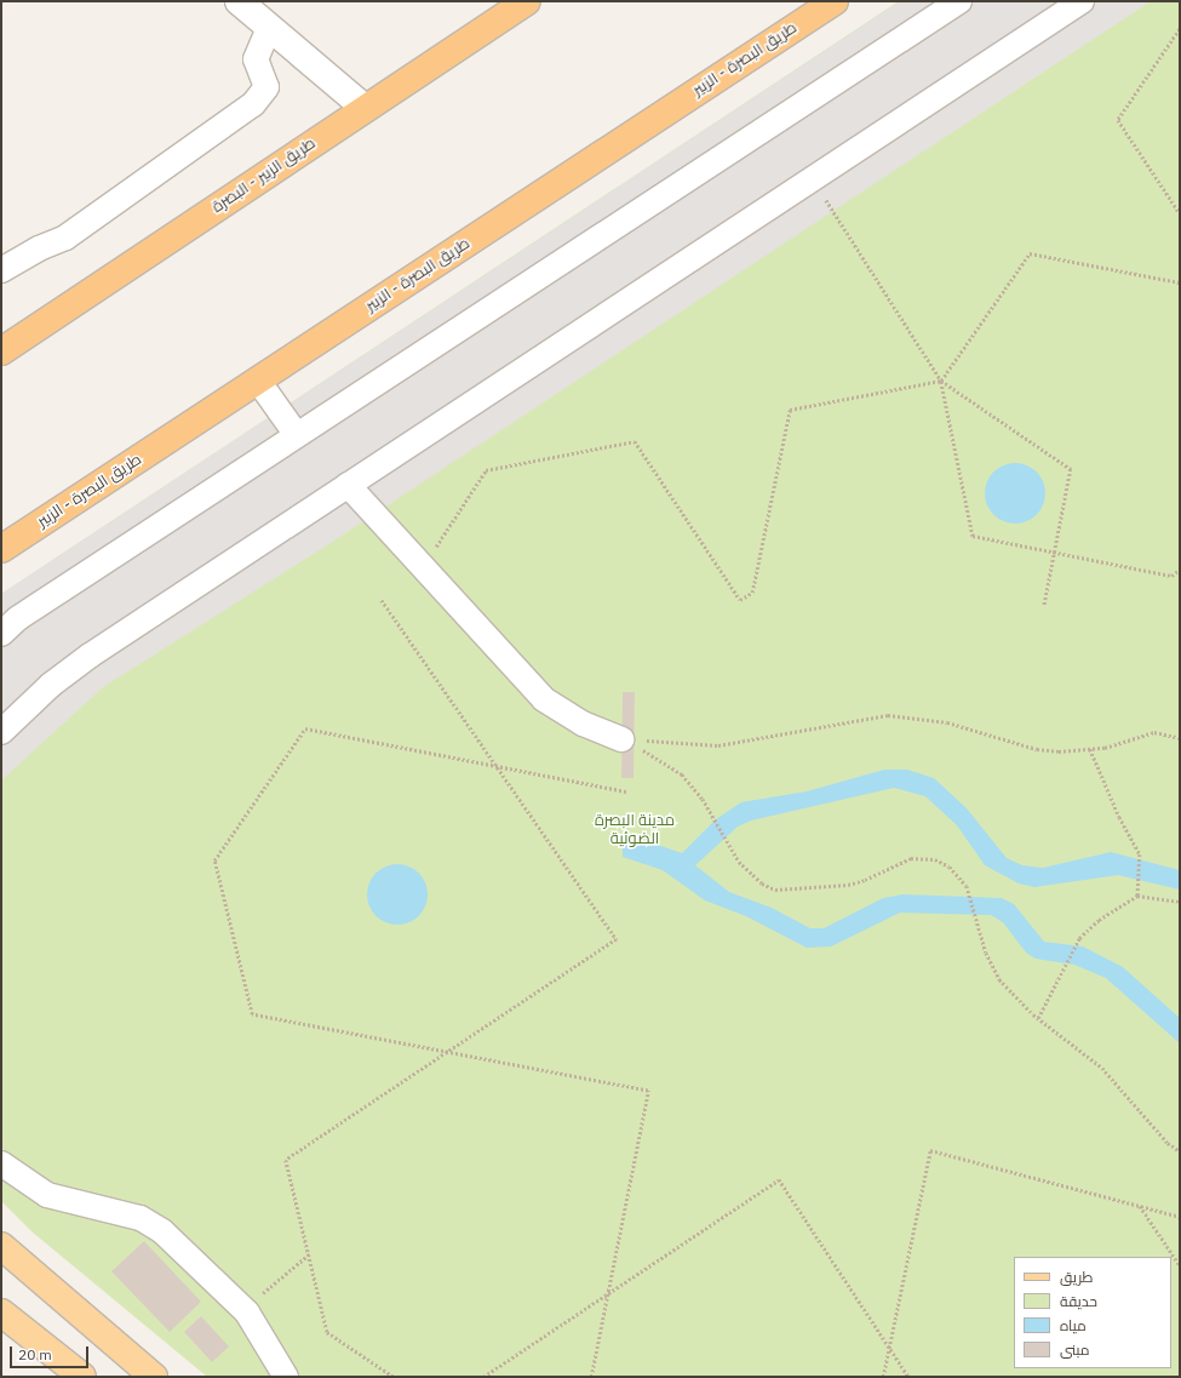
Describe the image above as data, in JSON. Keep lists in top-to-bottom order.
{
  "streets": {
    "highway": ["طريق البصرة - الزبير", "طريق الزبير - البصرة"]
  },
  "parks": ["مدينة البصرة الضوئية"],
  "legend": [
    "طريق",
    "حديقة",
    "مياه",
    "مبنى"
  ],
  "scale_bar": "20 m"
}
